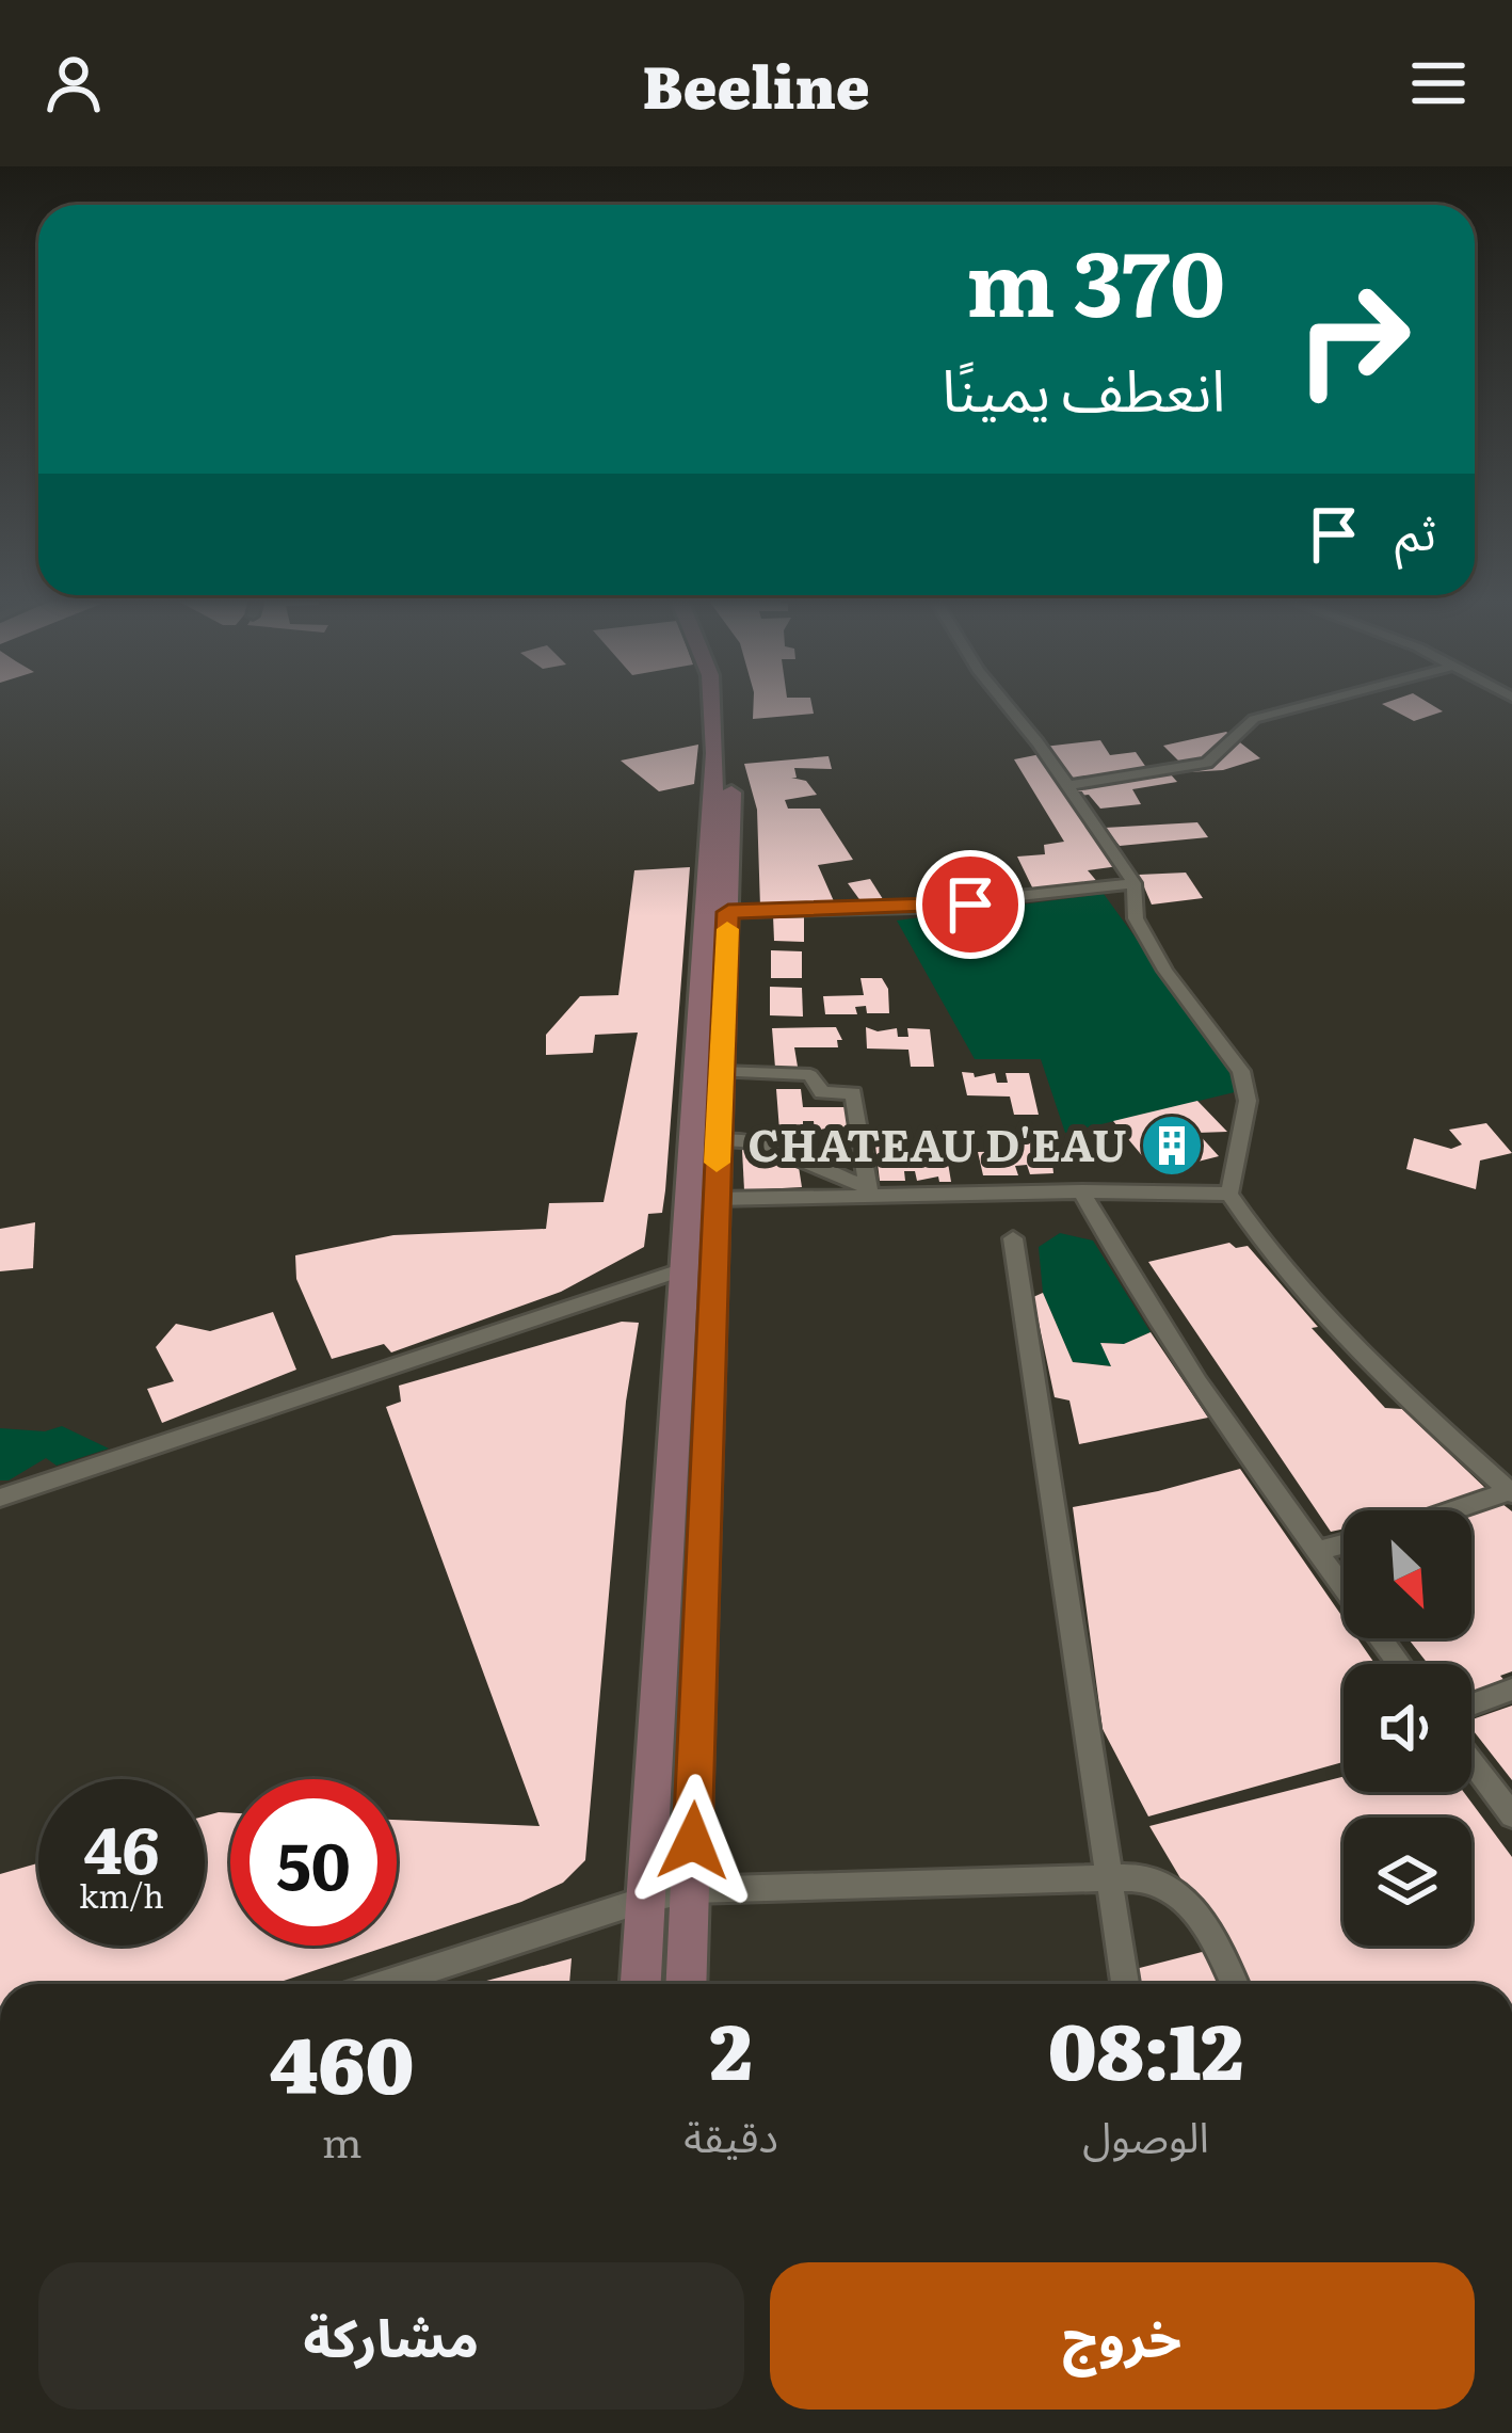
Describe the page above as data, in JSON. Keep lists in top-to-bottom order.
{
  "places": {
    "building": ["CHATEAU D'EAU"]
  },
  "north": "bottom right",
  "page": {
    "header": "Beeline",
    "turn": ["370 m", "انعطف يمينًا"],
    "then": "ثم",
    "speed": "46 km/h",
    "limit": "50",
    "eta": [
      "08:12",
      "الوصول",
      "2",
      "دقيقة",
      "460",
      "m"
    ],
    "buttons": ["خروج", "مشاركة"]
  }
}
